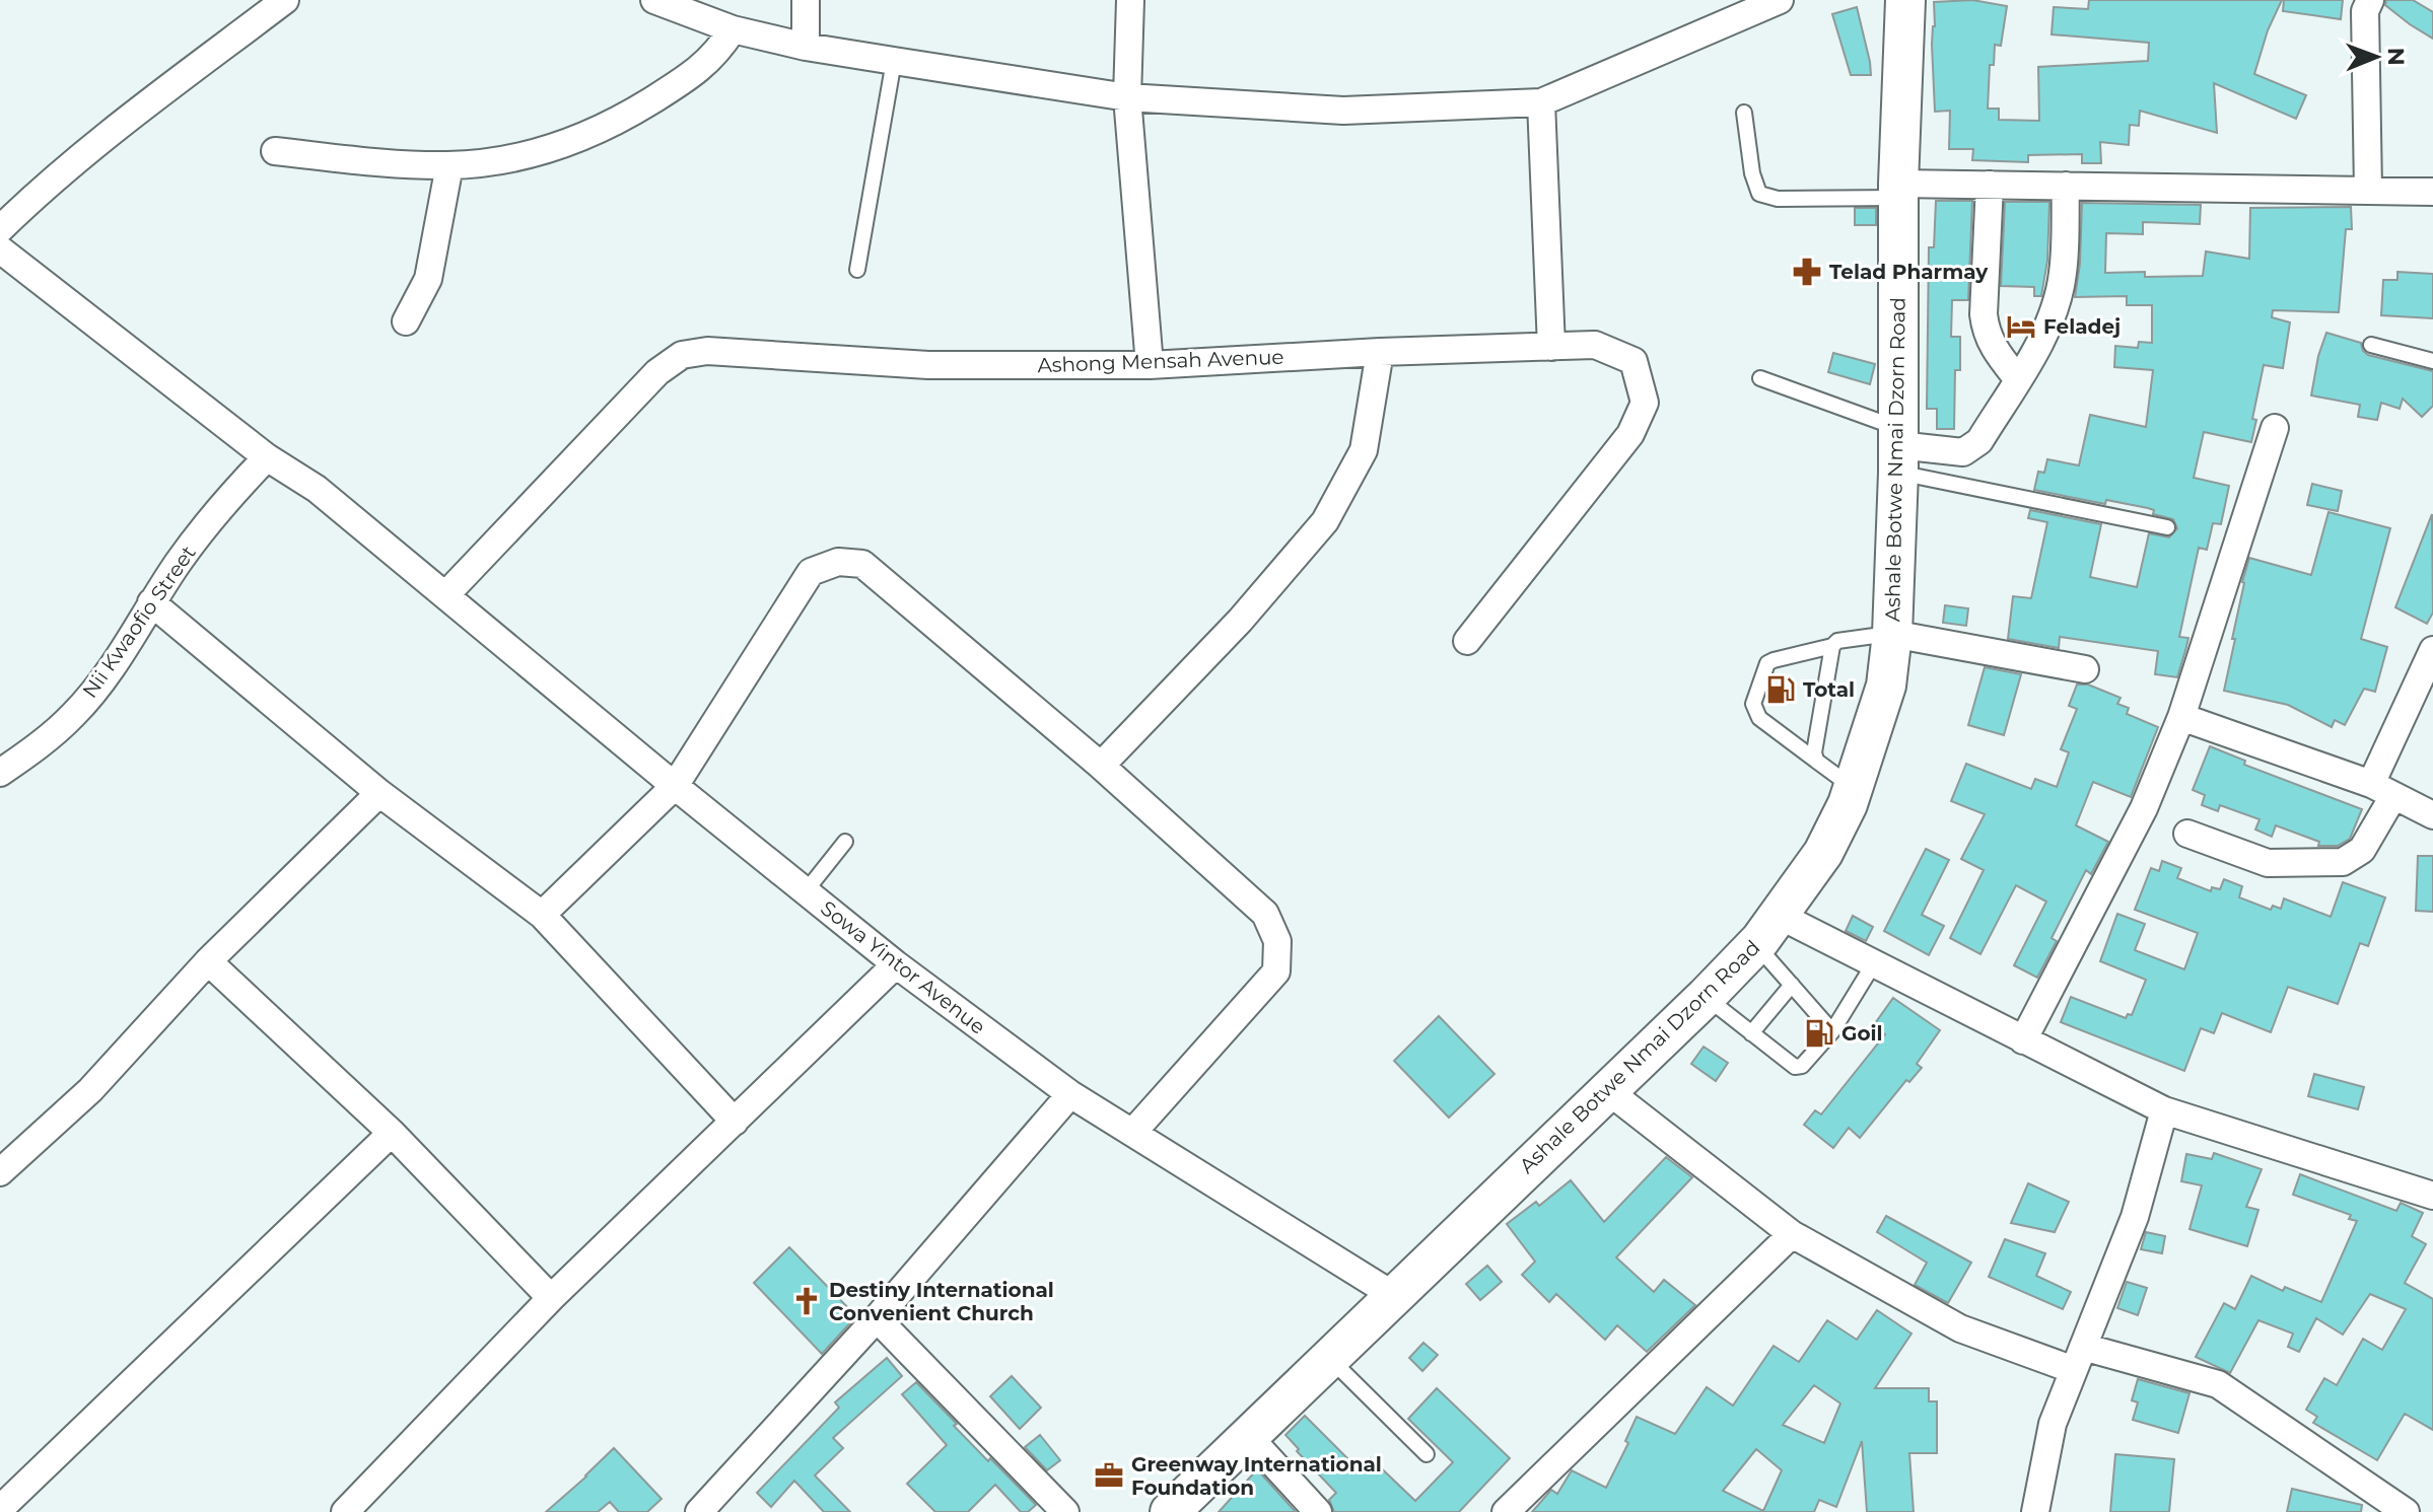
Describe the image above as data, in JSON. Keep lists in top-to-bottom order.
{
  "streets": {
    "main road": ["Ashale Botwe Nmai Dzorn Road"],
    "street": ["Ashong Mensah Avenue", "Nii Kwaofio Street", "Sowa Yintor Avenue"]
  },
  "crossings": [
    ["Ashong Mensah Avenue", "Sowa Yintor Avenue"],
    ["Ashale Botwe Nmai Dzorn Road", "Sowa Yintor Avenue"],
    ["Nii Kwaofio Street", "Sowa Yintor Avenue"]
  ],
  "places": {
    "pharmacy": ["Telad Pharmay"],
    "hotel": ["Feladej"],
    "fuel station": ["Total", "Goil"],
    "church": ["Destiny International Convenient Church"],
    "office": ["Greenway International Foundation"]
  },
  "north": "right"
}
